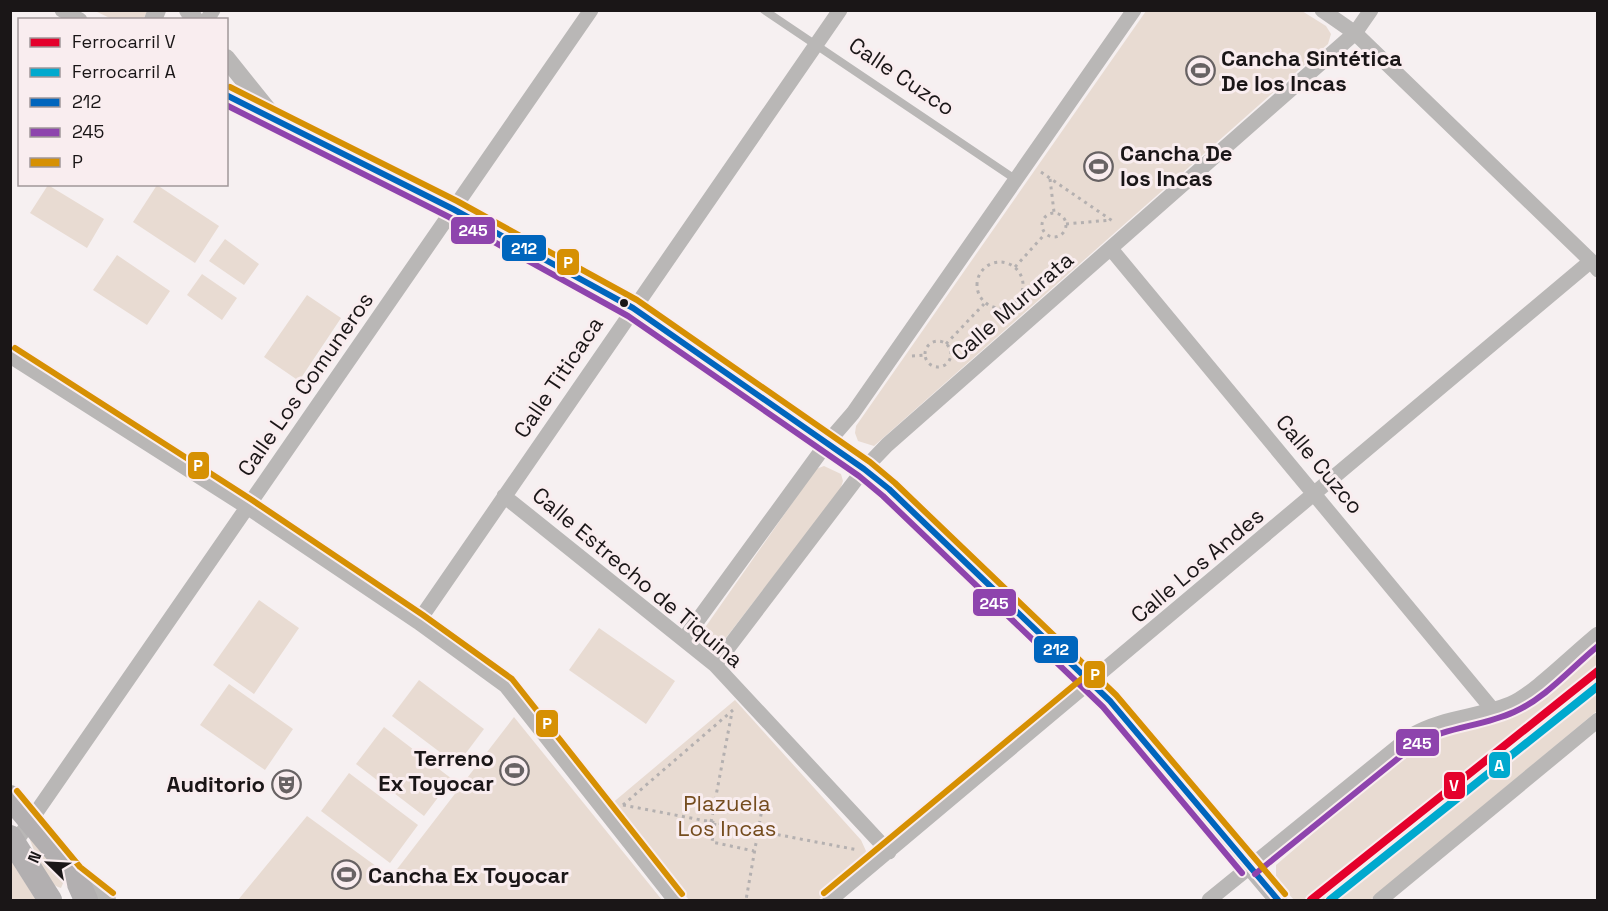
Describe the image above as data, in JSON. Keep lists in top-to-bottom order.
{
  "streets": {
    "street": [
      "Calle Cuzco",
      "Calle Mururata",
      "Calle Titicaca",
      "Calle Los Comuneros",
      "Calle Los Andes",
      "Calle Estrecho de Tiquina"
    ]
  },
  "crossings": [
    ["Calle Cuzco", "Calle Mururata"],
    ["Calle Cuzco", "Calle Titicaca"],
    ["Calle Cuzco", "Calle Los Andes"],
    ["Calle Mururata", "Calle Estrecho de Tiquina"],
    ["Calle Titicaca", "Calle Estrecho de Tiquina"],
    ["Calle Los Andes", "Calle Estrecho de Tiquina"]
  ],
  "parks": ["Plazuela Los Incas"],
  "places": {
    "sports": [
      "Cancha Sintética De los Incas",
      "Cancha De los Incas",
      "Terreno Ex Toyocar",
      "Cancha Ex Toyocar"
    ],
    "theatre": ["Auditorio"]
  },
  "lines": [
    "transit line P",
    "transit line 212",
    "transit line 245",
    "rail line V",
    "rail line A"
  ],
  "legend": [
    "Ferrocarril V",
    "Ferrocarril A",
    "212",
    "245",
    "P"
  ],
  "north": "top left"
}
